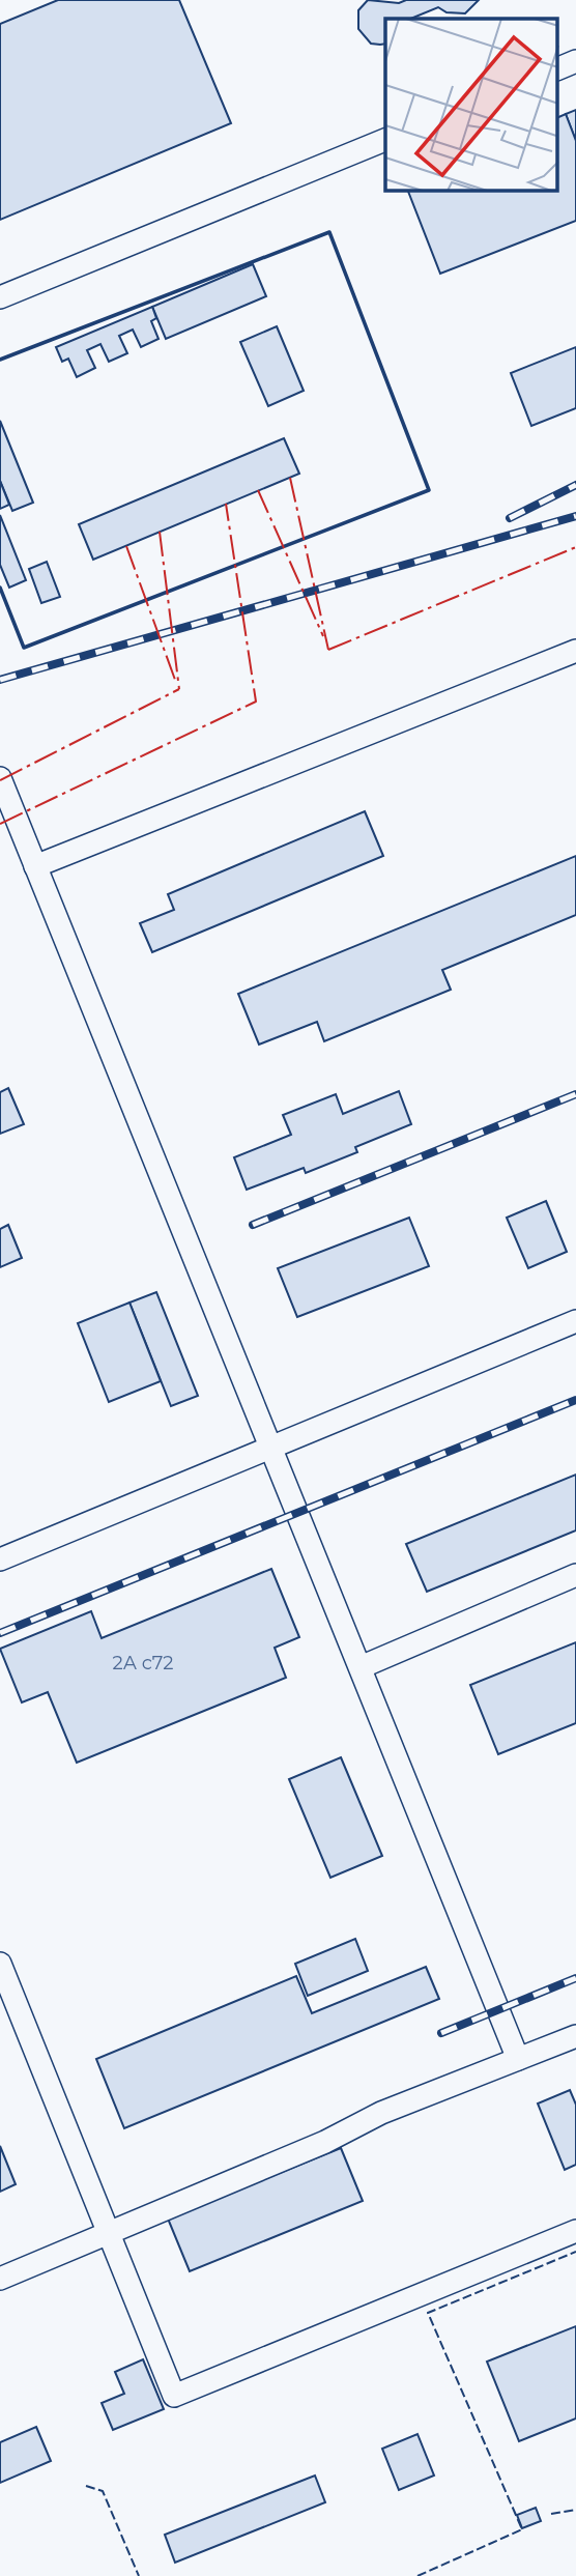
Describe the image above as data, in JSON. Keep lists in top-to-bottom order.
{
  "house_numbers": ["2А с72"]
}
